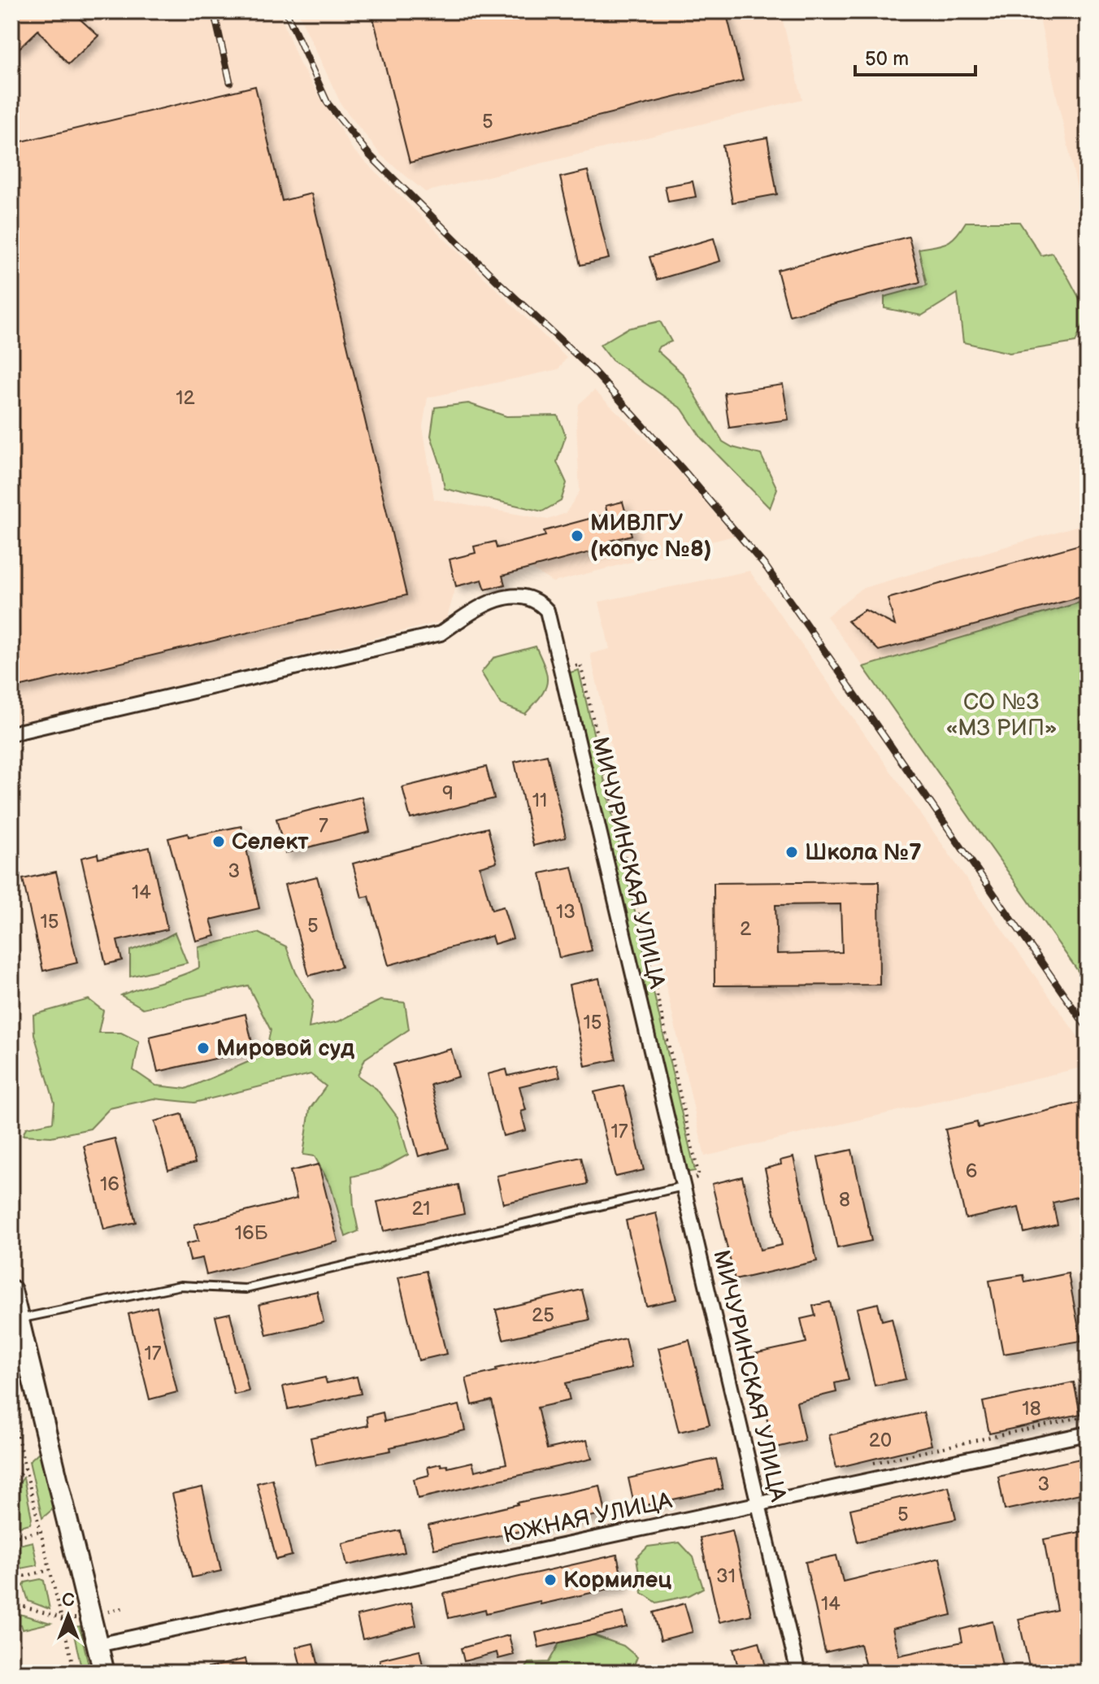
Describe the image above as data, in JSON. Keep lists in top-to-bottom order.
{
  "streets": {
    "street": ["МИЧУРИНСКАЯ УЛИЦА", "ЮЖНАЯ УЛИЦА"]
  },
  "crossings": [
    ["МИЧУРИНСКАЯ УЛИЦА", "ЮЖНАЯ УЛИЦА"]
  ],
  "parks": ["СО №3 «МЗ РИП»"],
  "places": [
    "МИВЛГУ (копус №8)",
    "Селект",
    "Школа №7",
    "Мировой суд",
    "Кормилец"
  ],
  "house_numbers": [
    "5",
    "12",
    "9",
    "11",
    "7",
    "3",
    "14",
    "13",
    "15",
    "5",
    "2",
    "15",
    "17",
    "6",
    "16",
    "8",
    "21",
    "16Б",
    "25",
    "17",
    "18",
    "20",
    "3",
    "5",
    "31",
    "14"
  ],
  "scale_bar": "50 m",
  "north": "top"
}
